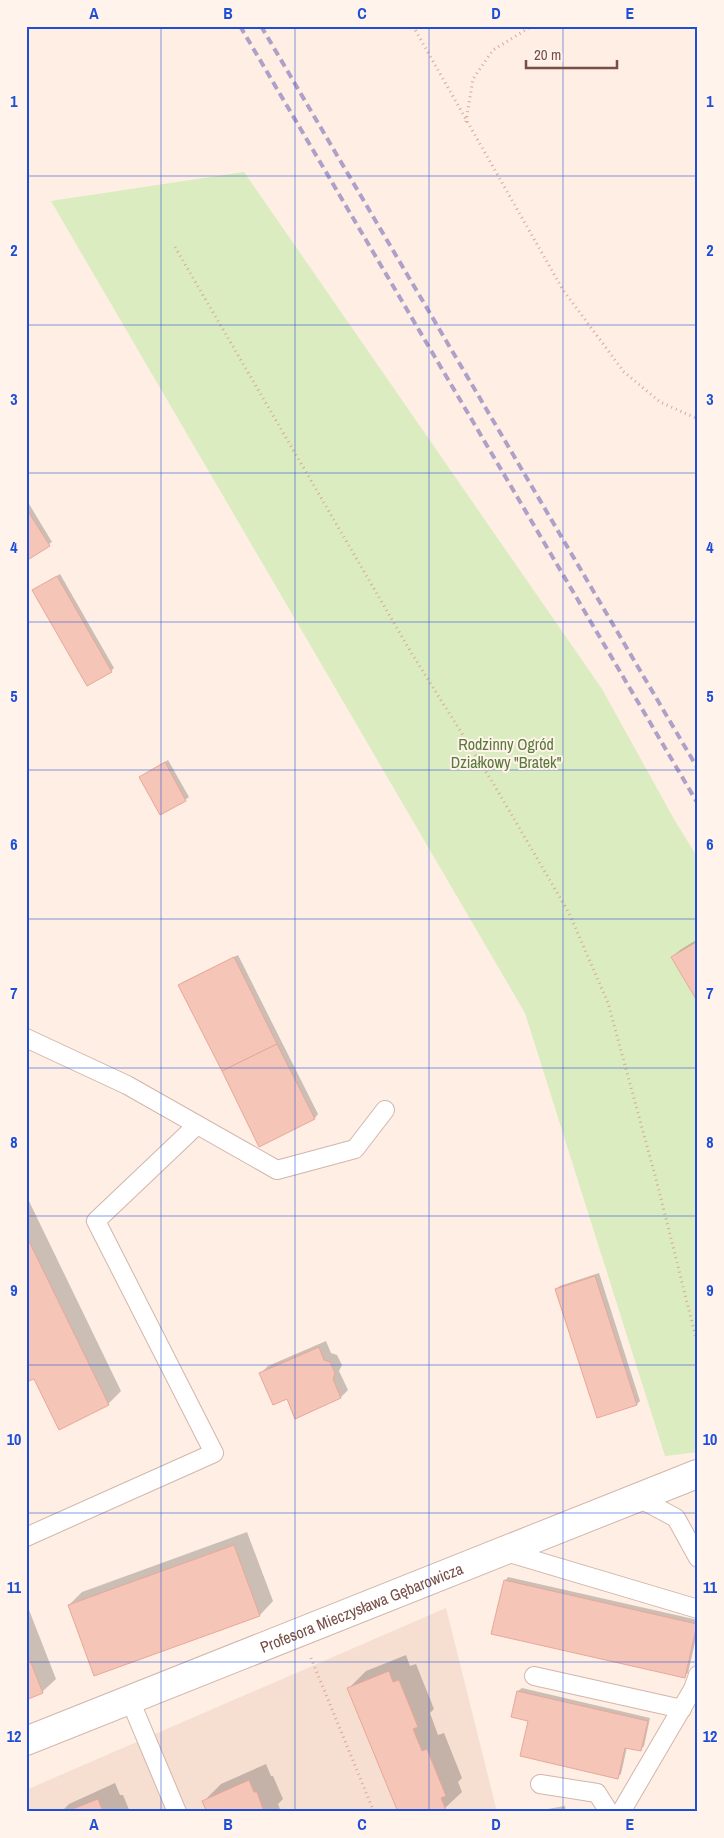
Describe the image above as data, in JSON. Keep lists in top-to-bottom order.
{
  "streets": {
    "street": ["Profesora Mieczysława Gębarowicza"]
  },
  "parks": ["Rodzinny Ogród Działkowy \"Bratek\""],
  "scale_bar": "20 m",
  "grid": {
    "columns": [
      "A",
      "B",
      "C",
      "D",
      "E"
    ],
    "rows": [
      "1",
      "2",
      "3",
      "4",
      "5",
      "6",
      "7",
      "8",
      "9",
      "10",
      "11",
      "12"
    ]
  }
}
